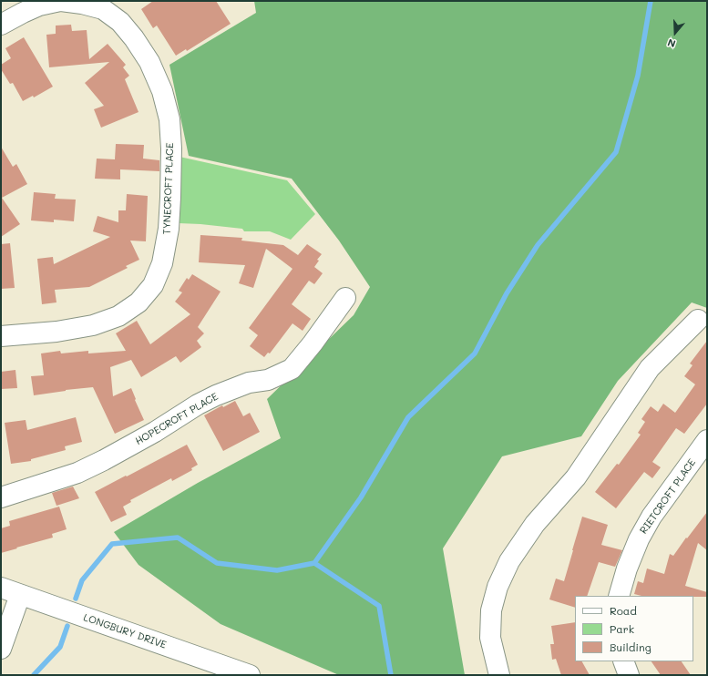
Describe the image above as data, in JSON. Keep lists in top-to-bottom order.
{
  "streets": {
    "street": [
      "TYNECROFT PLACE",
      "HOPECROFT PLACE",
      "RIETCROFT PLACE",
      "LONGBURY DRIVE"
    ]
  },
  "legend": ["Road", "Park", "Building"],
  "north": "bottom"
}
